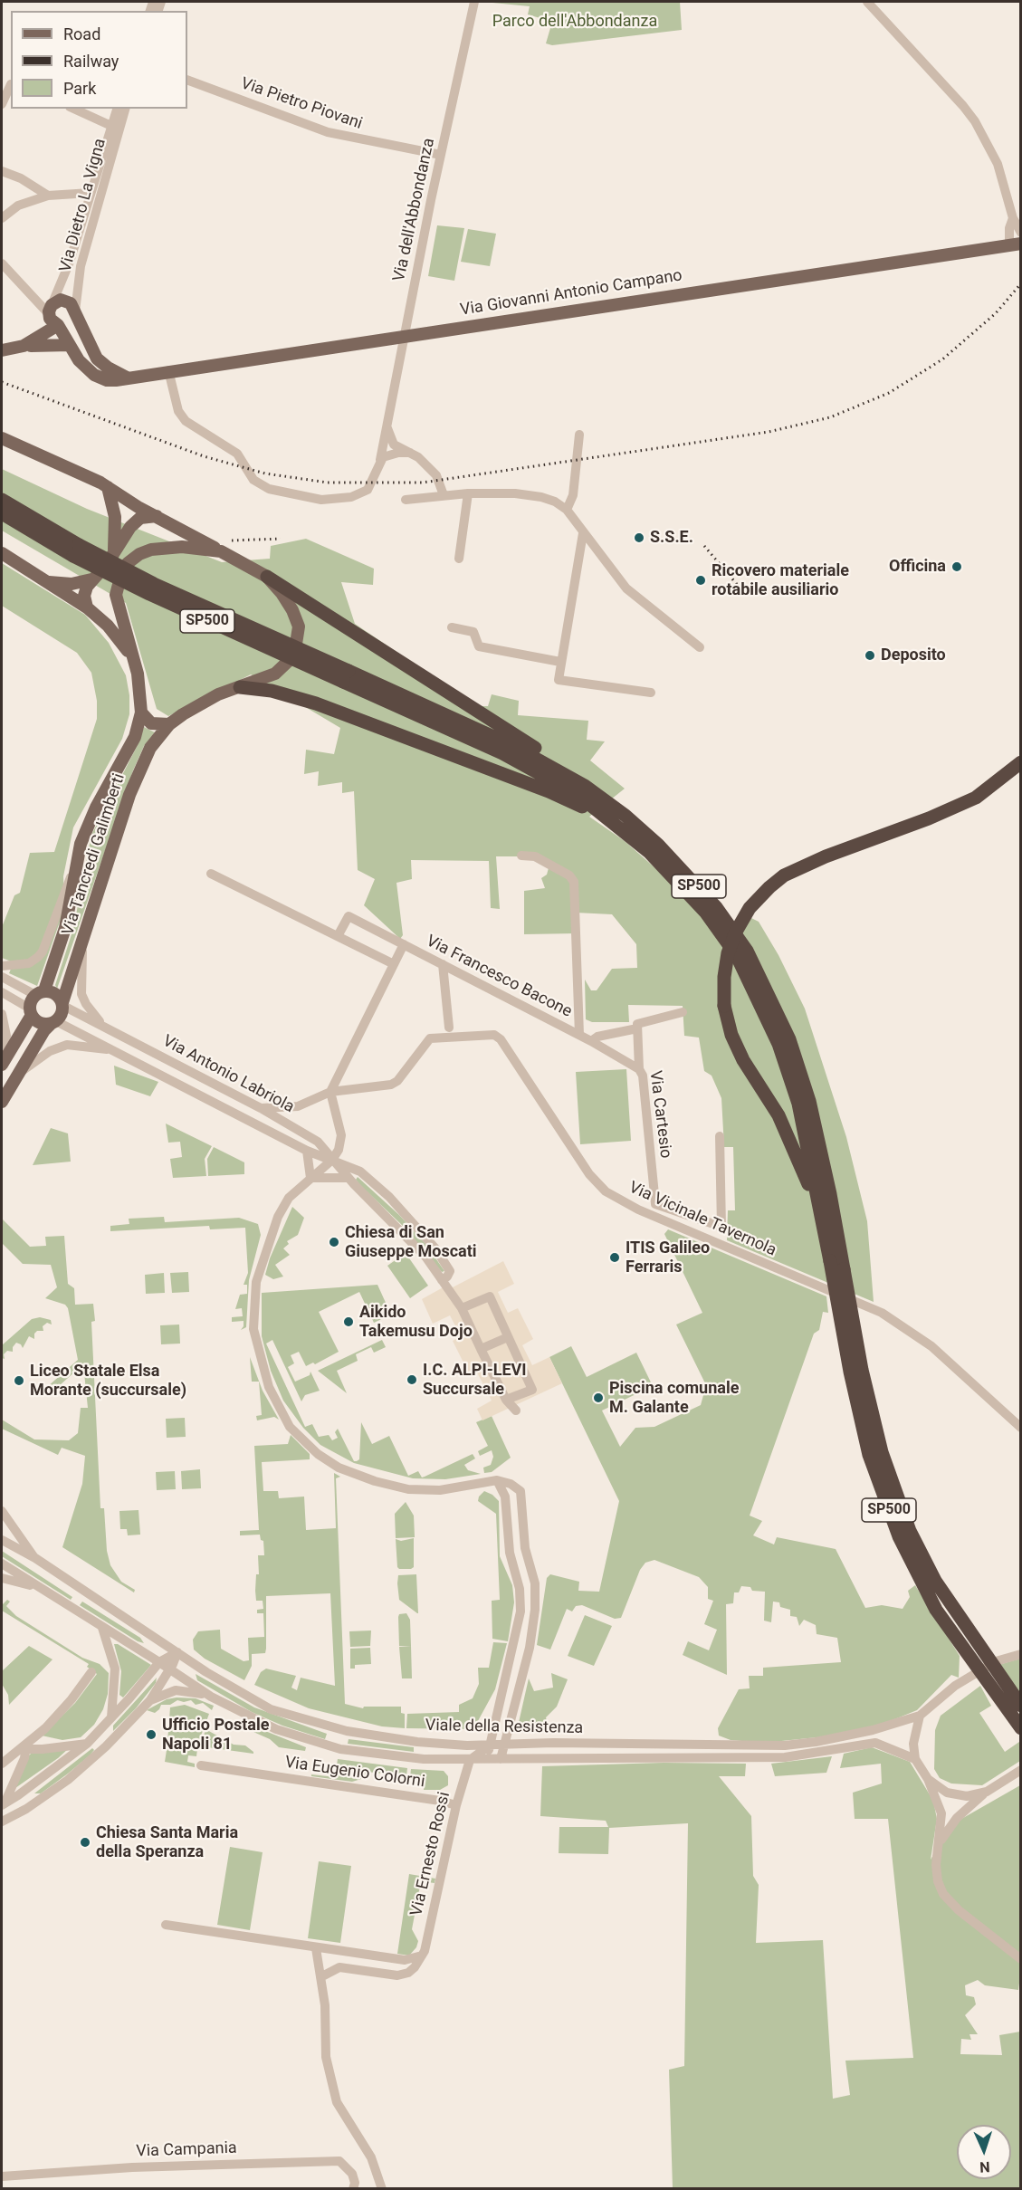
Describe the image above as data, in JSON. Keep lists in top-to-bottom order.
{
  "streets": {
    "highway": ["SP500"],
    "main road": ["Via Giovanni Antonio Campano", "Via Tancredi Galimberti"],
    "street": [
      "Via Pietro Piovani",
      "Via Dietro La Vigna",
      "Via dell'Abbondanza",
      "Via Francesco Bacone",
      "Via Antonio Labriola",
      "Via Cartesio",
      "Via Vicinale Tavernola",
      "Viale della Resistenza",
      "Via Eugenio Colorni",
      "Via Ernesto Rossi",
      "Via Campania"
    ]
  },
  "crossings": [
    ["Via Pietro Piovani", "Via dell'Abbondanza"],
    ["Via Dietro La Vigna", "Via Giovanni Antonio Campano"],
    ["Via dell'Abbondanza", "Via Giovanni Antonio Campano"],
    ["Via Tancredi Galimberti", "Via Antonio Labriola"],
    ["Via Francesco Bacone", "Via Cartesio"],
    ["Via Francesco Bacone", "Via Vicinale Tavernola"],
    ["Viale della Resistenza", "Via Ernesto Rossi"],
    ["Via Eugenio Colorni", "Via Ernesto Rossi"]
  ],
  "parks": ["Parco dell'Abbondanza"],
  "places": [
    "S.S.E.",
    "Officina",
    "Ricovero materiale rotabile ausiliario",
    "Deposito",
    "Chiesa di San Giuseppe Moscati",
    "ITIS Galileo Ferraris",
    "Aikido Takemusu Dojo",
    "I.C. ALPI-LEVI Succursale",
    "Liceo Statale Elsa Morante (succursale)",
    "Piscina comunale M. Galante",
    "Ufficio Postale Napoli 81",
    "Chiesa Santa Maria della Speranza"
  ],
  "legend": ["Road", "Railway", "Park"],
  "north": "bottom"
}
